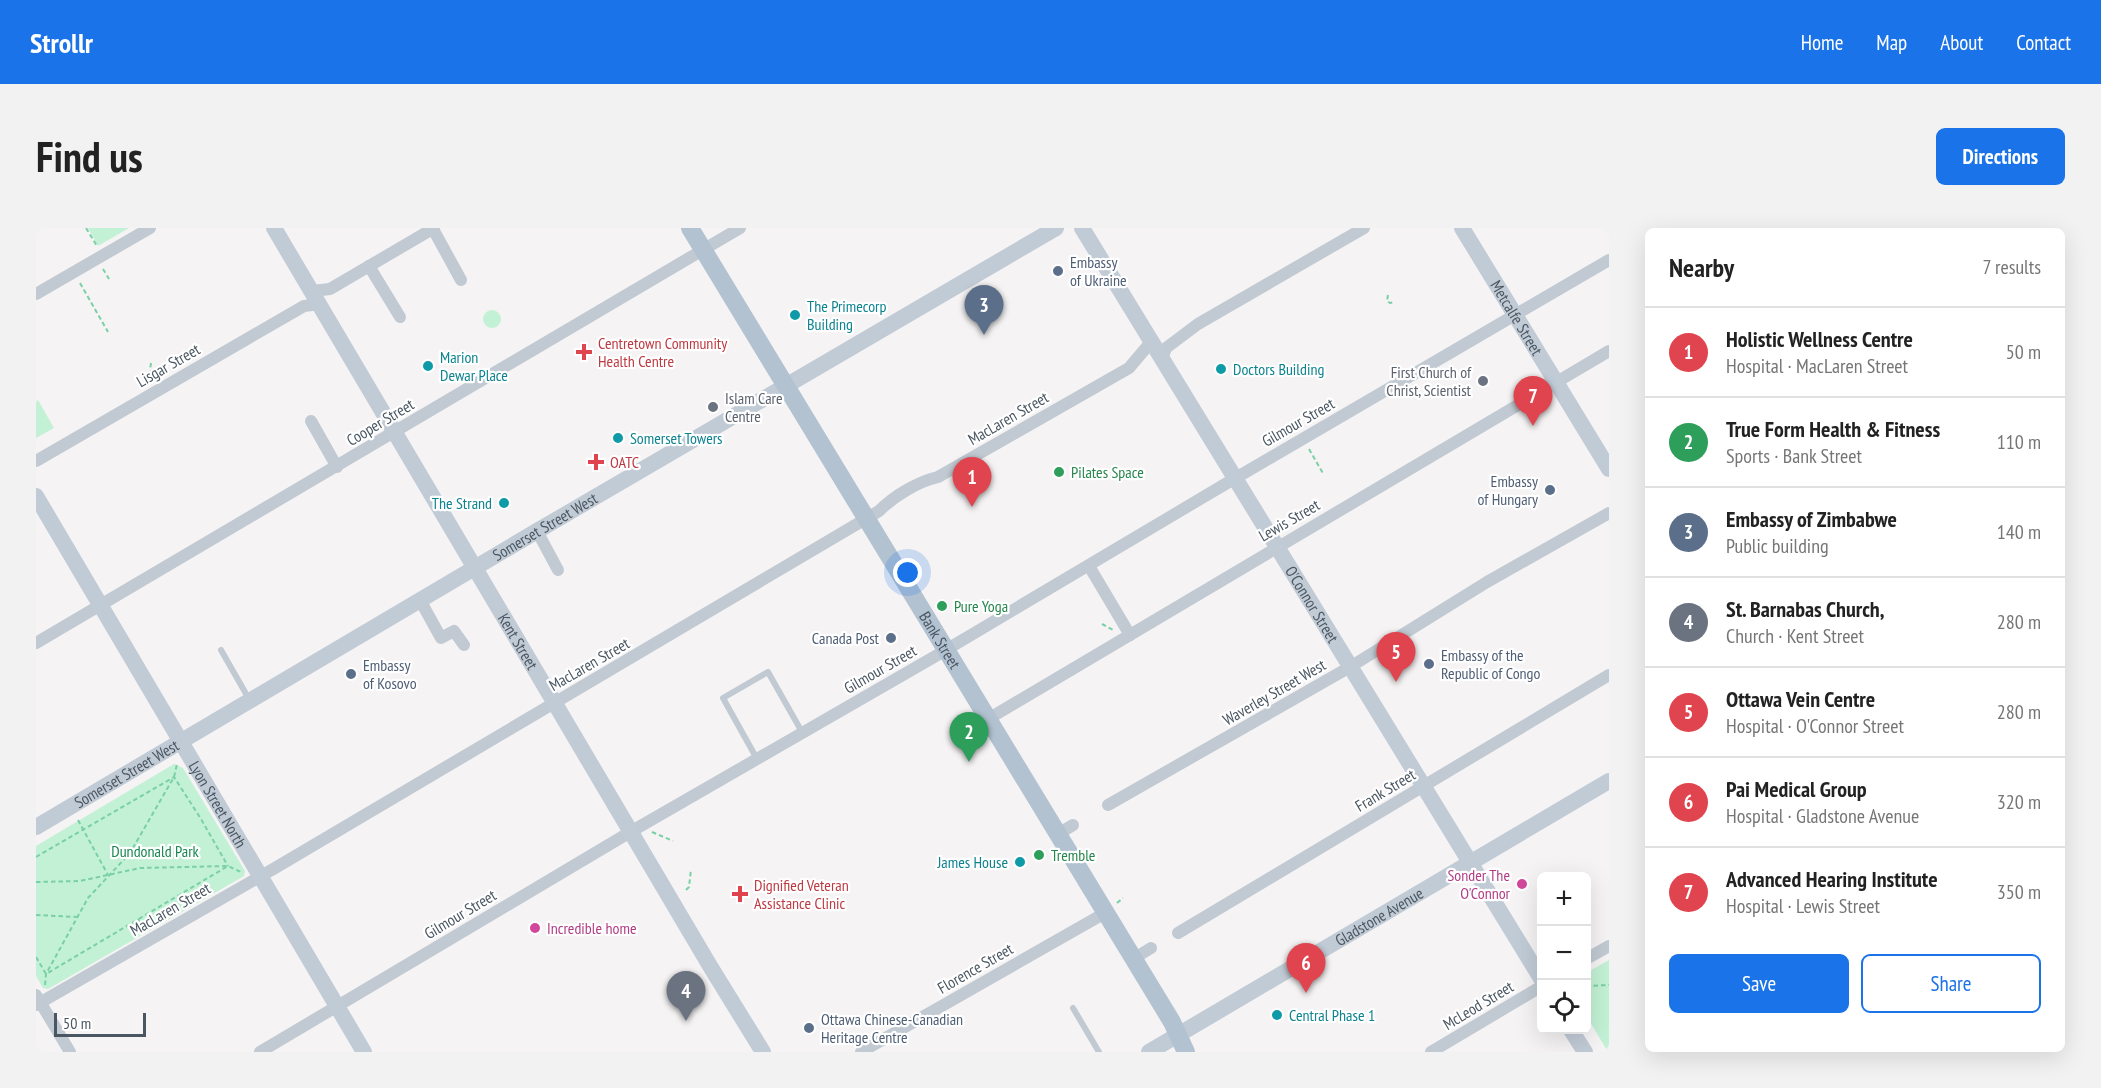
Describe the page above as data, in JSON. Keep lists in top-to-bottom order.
{
  "streets": {
    "main road": [
      "Metcalfe Street",
      "Somerset Street West",
      "O'Connor Street",
      "Bank Street",
      "Kent Street",
      "Lyon Street North",
      "Gladstone Avenue"
    ],
    "street": [
      "Lisgar Street",
      "MacLaren Street",
      "Cooper Street",
      "Gilmour Street",
      "Lewis Street",
      "Waverley Street West",
      "Frank Street",
      "Florence Street",
      "McLeod Street"
    ]
  },
  "crossings": [
    ["Metcalfe Street", "Gilmour Street"],
    ["Metcalfe Street", "Lewis Street"],
    ["Lisgar Street", "Kent Street"],
    ["MacLaren Street", "O'Connor Street"],
    ["MacLaren Street", "Bank Street"],
    ["MacLaren Street", "Kent Street"],
    ["MacLaren Street", "Lyon Street North"],
    ["Cooper Street", "Bank Street"],
    ["Cooper Street", "Kent Street"],
    ["Cooper Street", "Lyon Street North"],
    ["Gilmour Street", "O'Connor Street"],
    ["Gilmour Street", "Bank Street"],
    ["Gilmour Street", "Kent Street"],
    ["Gilmour Street", "Lyon Street North"],
    ["Lewis Street", "O'Connor Street"],
    ["Lewis Street", "Bank Street"],
    ["Somerset Street West", "Bank Street"],
    ["Somerset Street West", "Kent Street"],
    ["Somerset Street West", "Lyon Street North"],
    ["O'Connor Street", "Waverley Street West"],
    ["O'Connor Street", "Frank Street"],
    ["O'Connor Street", "Gladstone Avenue"],
    ["Bank Street", "Gladstone Avenue"],
    ["Bank Street", "Florence Street"]
  ],
  "parks": ["Dundonald Park"],
  "places": {
    "other": [
      "Embassy of Ukraine",
      "The Primecorp Building",
      "Marion Dewar Place",
      "Doctors Building",
      "First Church of Christ, Scientist",
      "Islam Care Centre",
      "Somerset Towers",
      "Pilates Space",
      "Embassy of Hungary",
      "The Strand",
      "Pure Yoga",
      "Canada Post",
      "Embassy of the Republic of Congo",
      "Embassy of Kosovo",
      "Tremble",
      "James House",
      "Sonder The O'Connor",
      "Incredible home",
      "Central Phase 1",
      "Ottawa Chinese-Canadian Heritage Centre"
    ],
    "health": ["Centretown Community Health Centre", "OATC", "Dignified Veteran Assistance Clinic"]
  },
  "scale_bar": "50 m",
  "page": {
    "header": "Strollr",
    "nav": [
      "Home",
      "Map",
      "About",
      "Contact"
    ],
    "buttons": [
      "Directions",
      ["Save", "Share"]
    ],
    "title": "Find us",
    "heading": ["Nearby", "7 results"],
    "pins": [
      "3",
      "7",
      "1",
      "5",
      "2",
      "6",
      "4"
    ],
    "list": [
      {
        "mark": "1",
        "name": "Holistic Wellness Centre",
        "note": "Hospital · MacLaren Street",
        "value": "50 m"
      },
      {
        "mark": "2",
        "name": "True Form Health & Fitness",
        "note": "Sports · Bank Street",
        "value": "110 m"
      },
      {
        "mark": "3",
        "name": "Embassy of Zimbabwe",
        "note": "Public building",
        "value": "140 m"
      },
      {
        "mark": "4",
        "name": "St. Barnabas Church,",
        "note": "Church · Kent Street",
        "value": "280 m"
      },
      {
        "mark": "5",
        "name": "Ottawa Vein Centre",
        "note": "Hospital · O'Connor Street",
        "value": "280 m"
      },
      {
        "mark": "6",
        "name": "Pai Medical Group",
        "note": "Hospital · Gladstone Avenue",
        "value": "320 m"
      },
      {
        "mark": "7",
        "name": "Advanced Hearing Institute",
        "note": "Hospital · Lewis Street",
        "value": "350 m"
      }
    ],
    "map_buttons": ["+", "−"],
    "scale": "50 m"
  }
}
